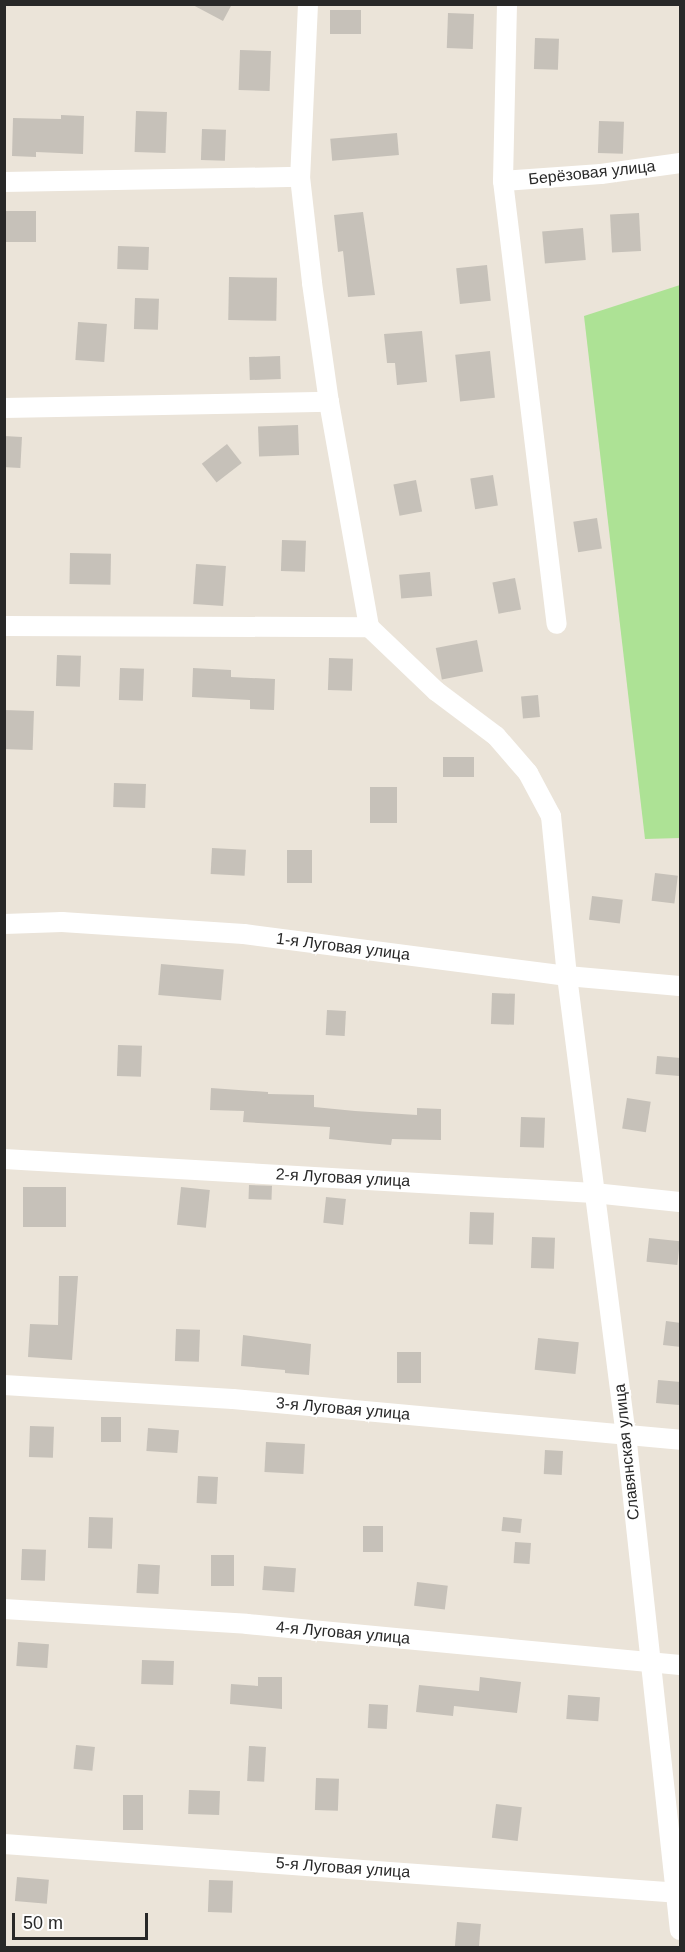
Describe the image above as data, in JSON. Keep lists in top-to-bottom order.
{
  "streets": {
    "street": [
      "Берёзовая улица",
      "1-я Луговая улица",
      "2-я Луговая улица",
      "3-я Луговая улица",
      "Славянская улица",
      "4-я Луговая улица",
      "5-я Луговая улица"
    ]
  },
  "crossings": [
    ["1-я Луговая улица", "Славянская улица"],
    ["2-я Луговая улица", "Славянская улица"],
    ["3-я Луговая улица", "Славянская улица"],
    ["Славянская улица", "4-я Луговая улица"],
    ["Славянская улица", "5-я Луговая улица"]
  ],
  "scale_bar": "50 m"
}
